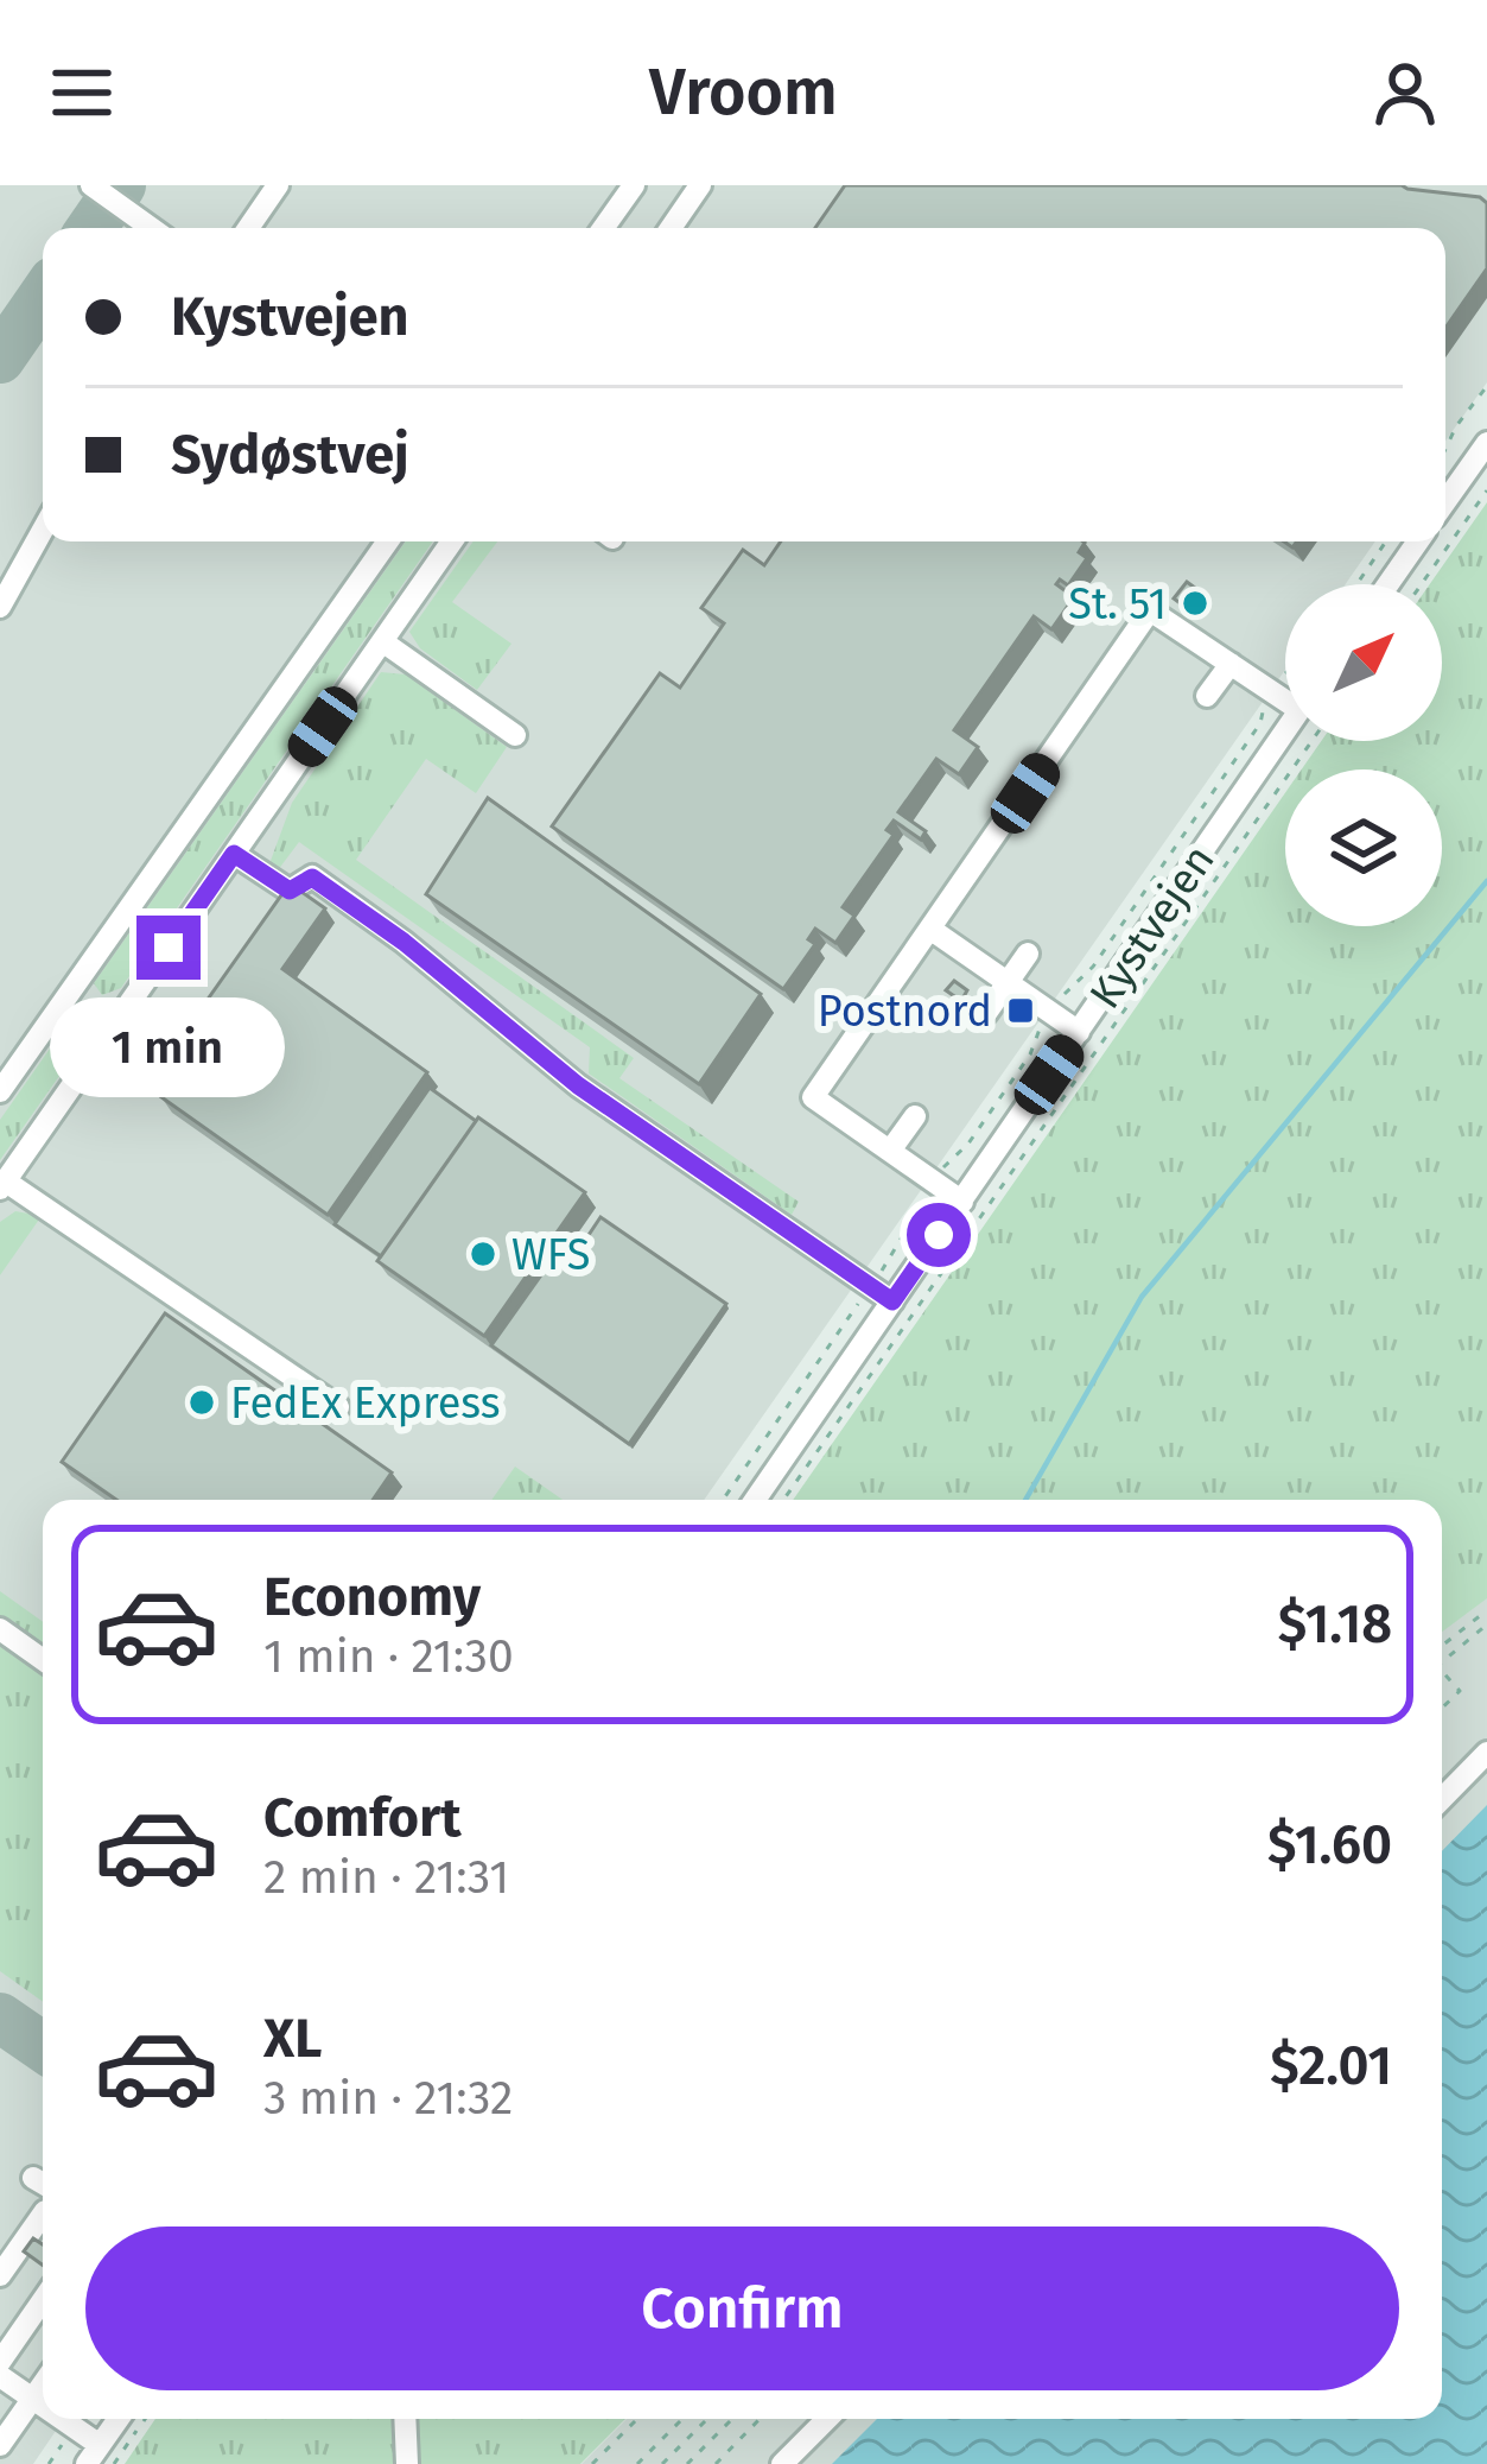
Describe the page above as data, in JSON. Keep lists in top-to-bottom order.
{
  "streets": {
    "street": ["Kystvejen"]
  },
  "places": {
    "other": ["St. 51", "WFS", "FedEx Express"],
    "transit": ["Postnord"]
  },
  "north": "top right",
  "page": {
    "header": "Vroom",
    "banner": ["Kystvejen", "Sydøstvej"],
    "bubble": "1 min",
    "list": [
      {
        "name": "Economy",
        "note": "1 min · 21:30",
        "value": "$1.18"
      },
      {
        "name": "Comfort",
        "note": "2 min · 21:31",
        "value": "$1.60"
      },
      {
        "name": "XL",
        "note": "3 min · 21:32",
        "value": "$2.01"
      }
    ],
    "buttons": "Confirm"
  }
}
